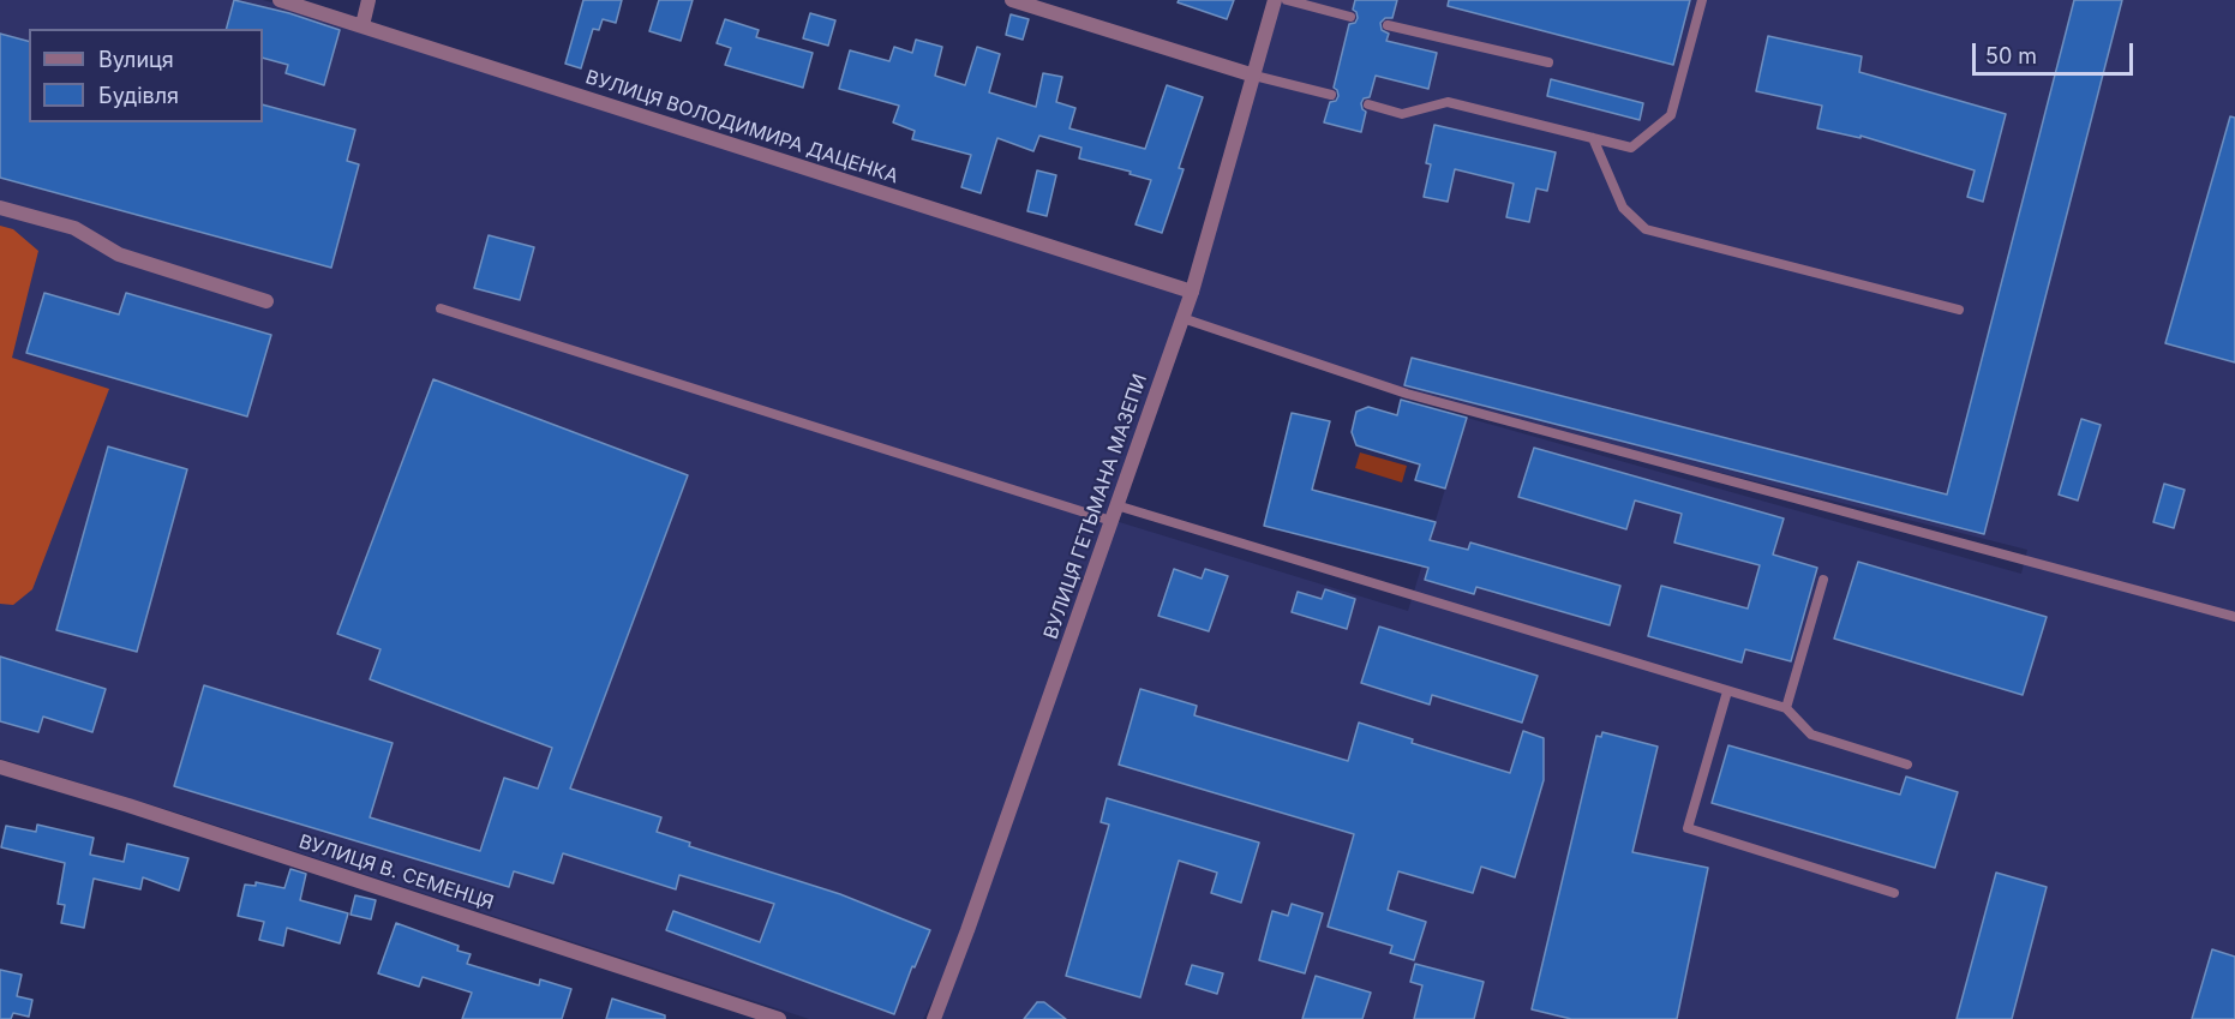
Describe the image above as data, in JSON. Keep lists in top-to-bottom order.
{
  "streets": {
    "street": ["ВУЛИЦЯ ВОЛОДИМИРА ДАЦЕНКА", "ВУЛИЦЯ ГЕТЬМАНА МАЗЕПИ", "ВУЛИЦЯ В. СЕМЕНЦЯ"]
  },
  "crossings": [
    ["ВУЛИЦЯ ВОЛОДИМИРА ДАЦЕНКА", "ВУЛИЦЯ ГЕТЬМАНА МАЗЕПИ"]
  ],
  "legend": ["Вулиця", "Будівля"],
  "scale_bar": "50 m"
}
